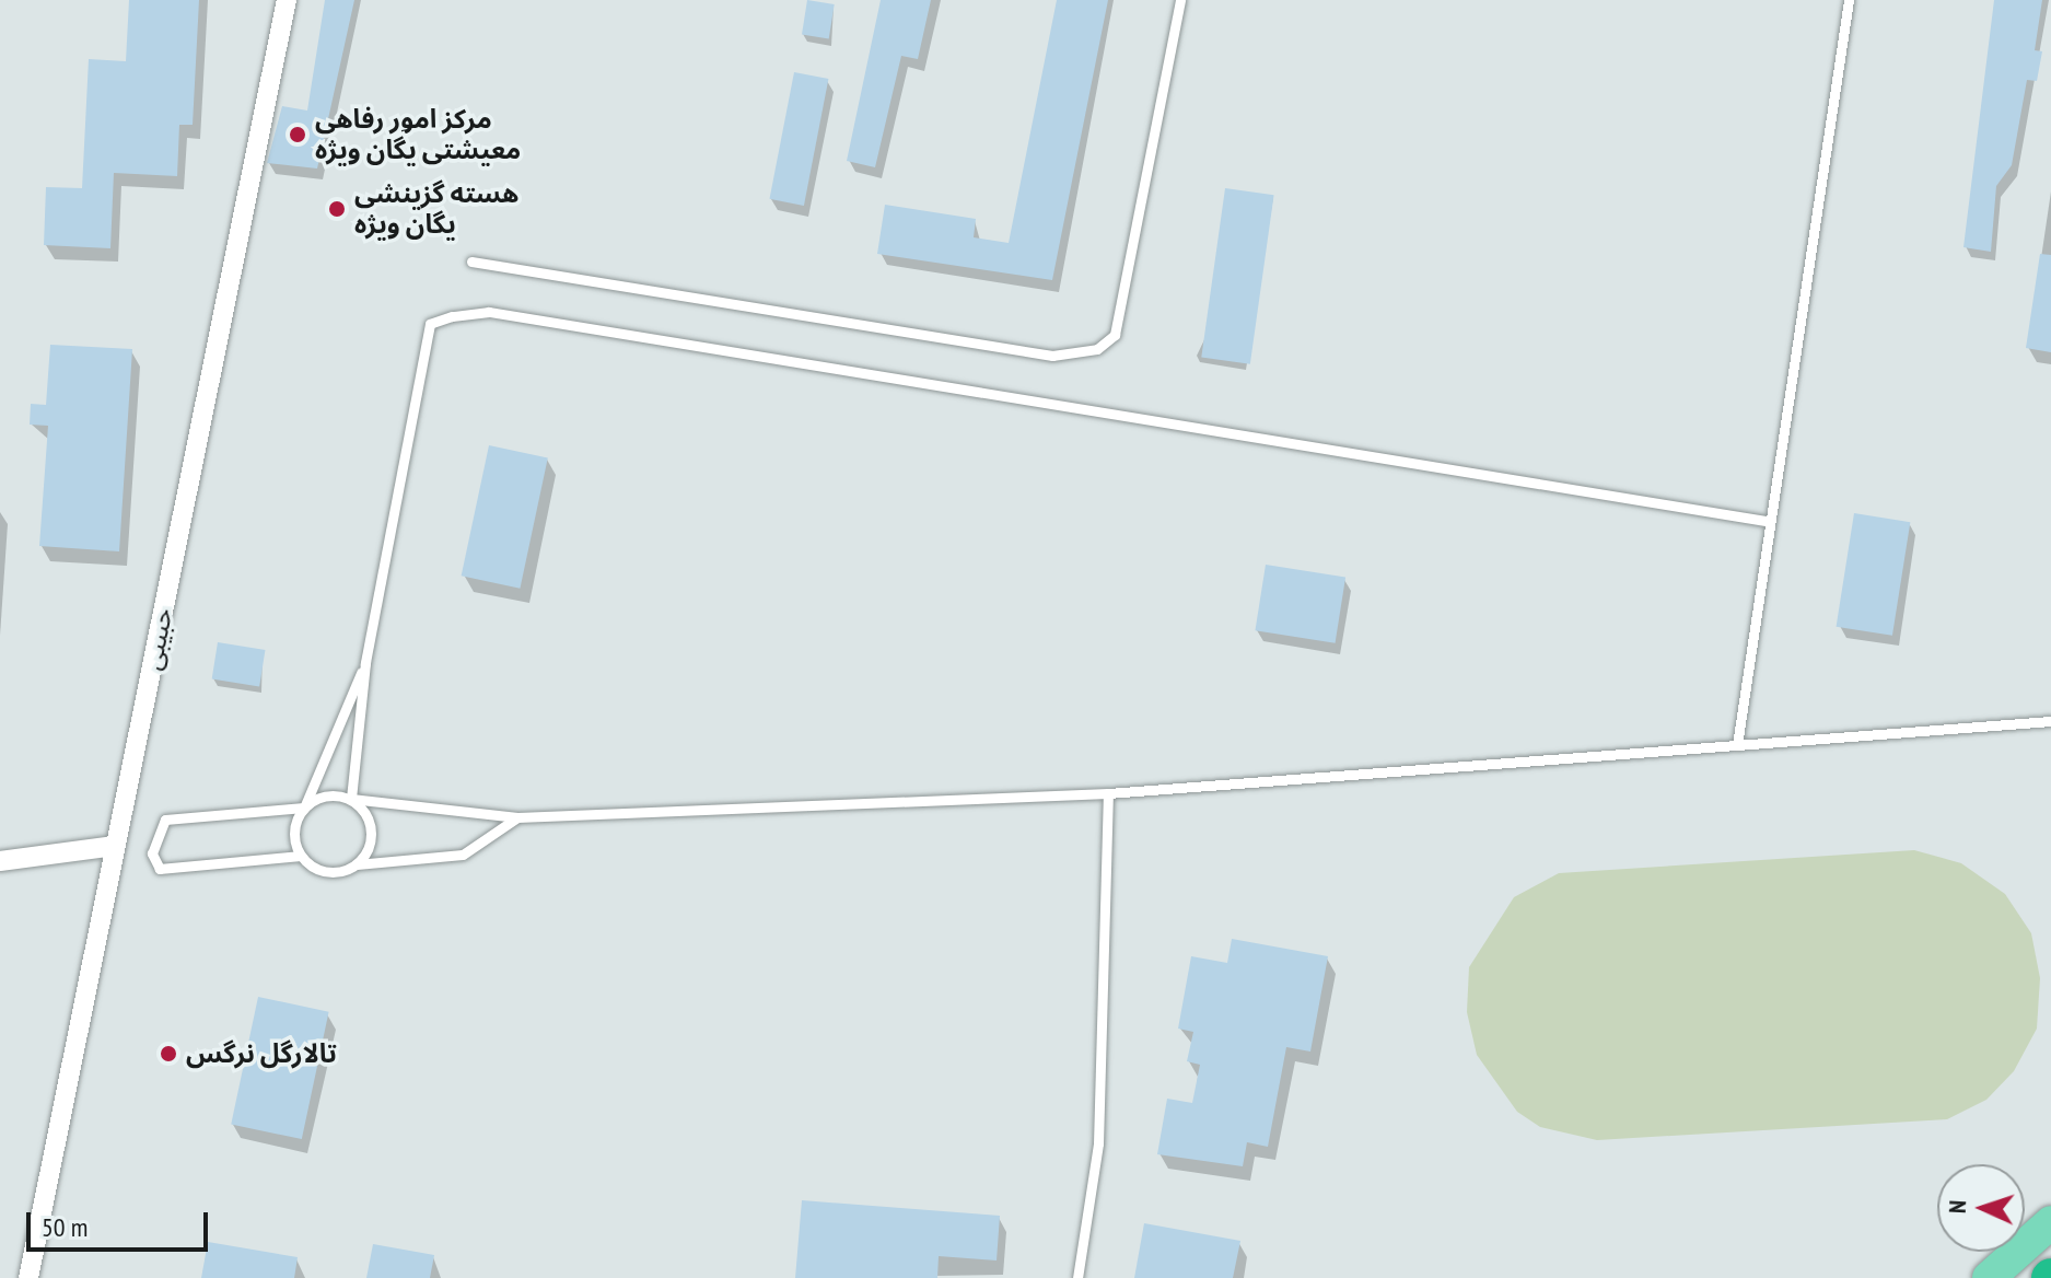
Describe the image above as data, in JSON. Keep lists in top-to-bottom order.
{
  "streets": {
    "street": ["حبیبی"]
  },
  "places": ["مرکز امور رفاهی معیشتی یگان ویژه", "هسته گزینشی یگان ویژه", "تالارگل نرگس"],
  "scale_bar": "50 m",
  "north": "left"
}
